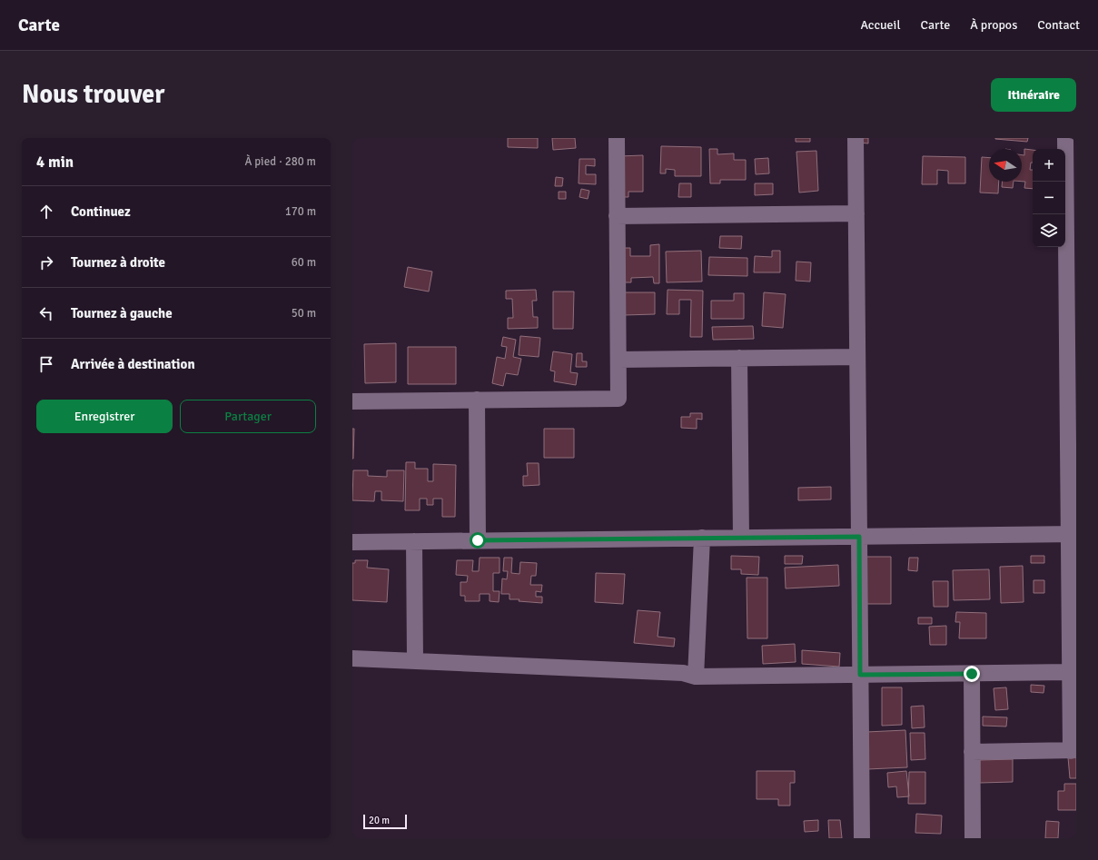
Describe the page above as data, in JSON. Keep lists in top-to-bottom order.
{
  "scale_bar": "20 m",
  "north": "left",
  "page": {
    "header": "Carte",
    "nav": [
      "Accueil",
      "Carte",
      "À propos",
      "Contact"
    ],
    "buttons": [
      "Itinéraire",
      ["Enregistrer", "Partager"]
    ],
    "title": "Nous trouver",
    "heading": ["4 min", "À pied · 280 m"],
    "map_buttons": ["+", "−"],
    "list": [
      ["Continuez", "170 m"],
      ["Tournez à droite", "60 m"],
      ["Tournez à gauche", "50 m"],
      "Arrivée à destination"
    ],
    "scale": "20 m"
  }
}
